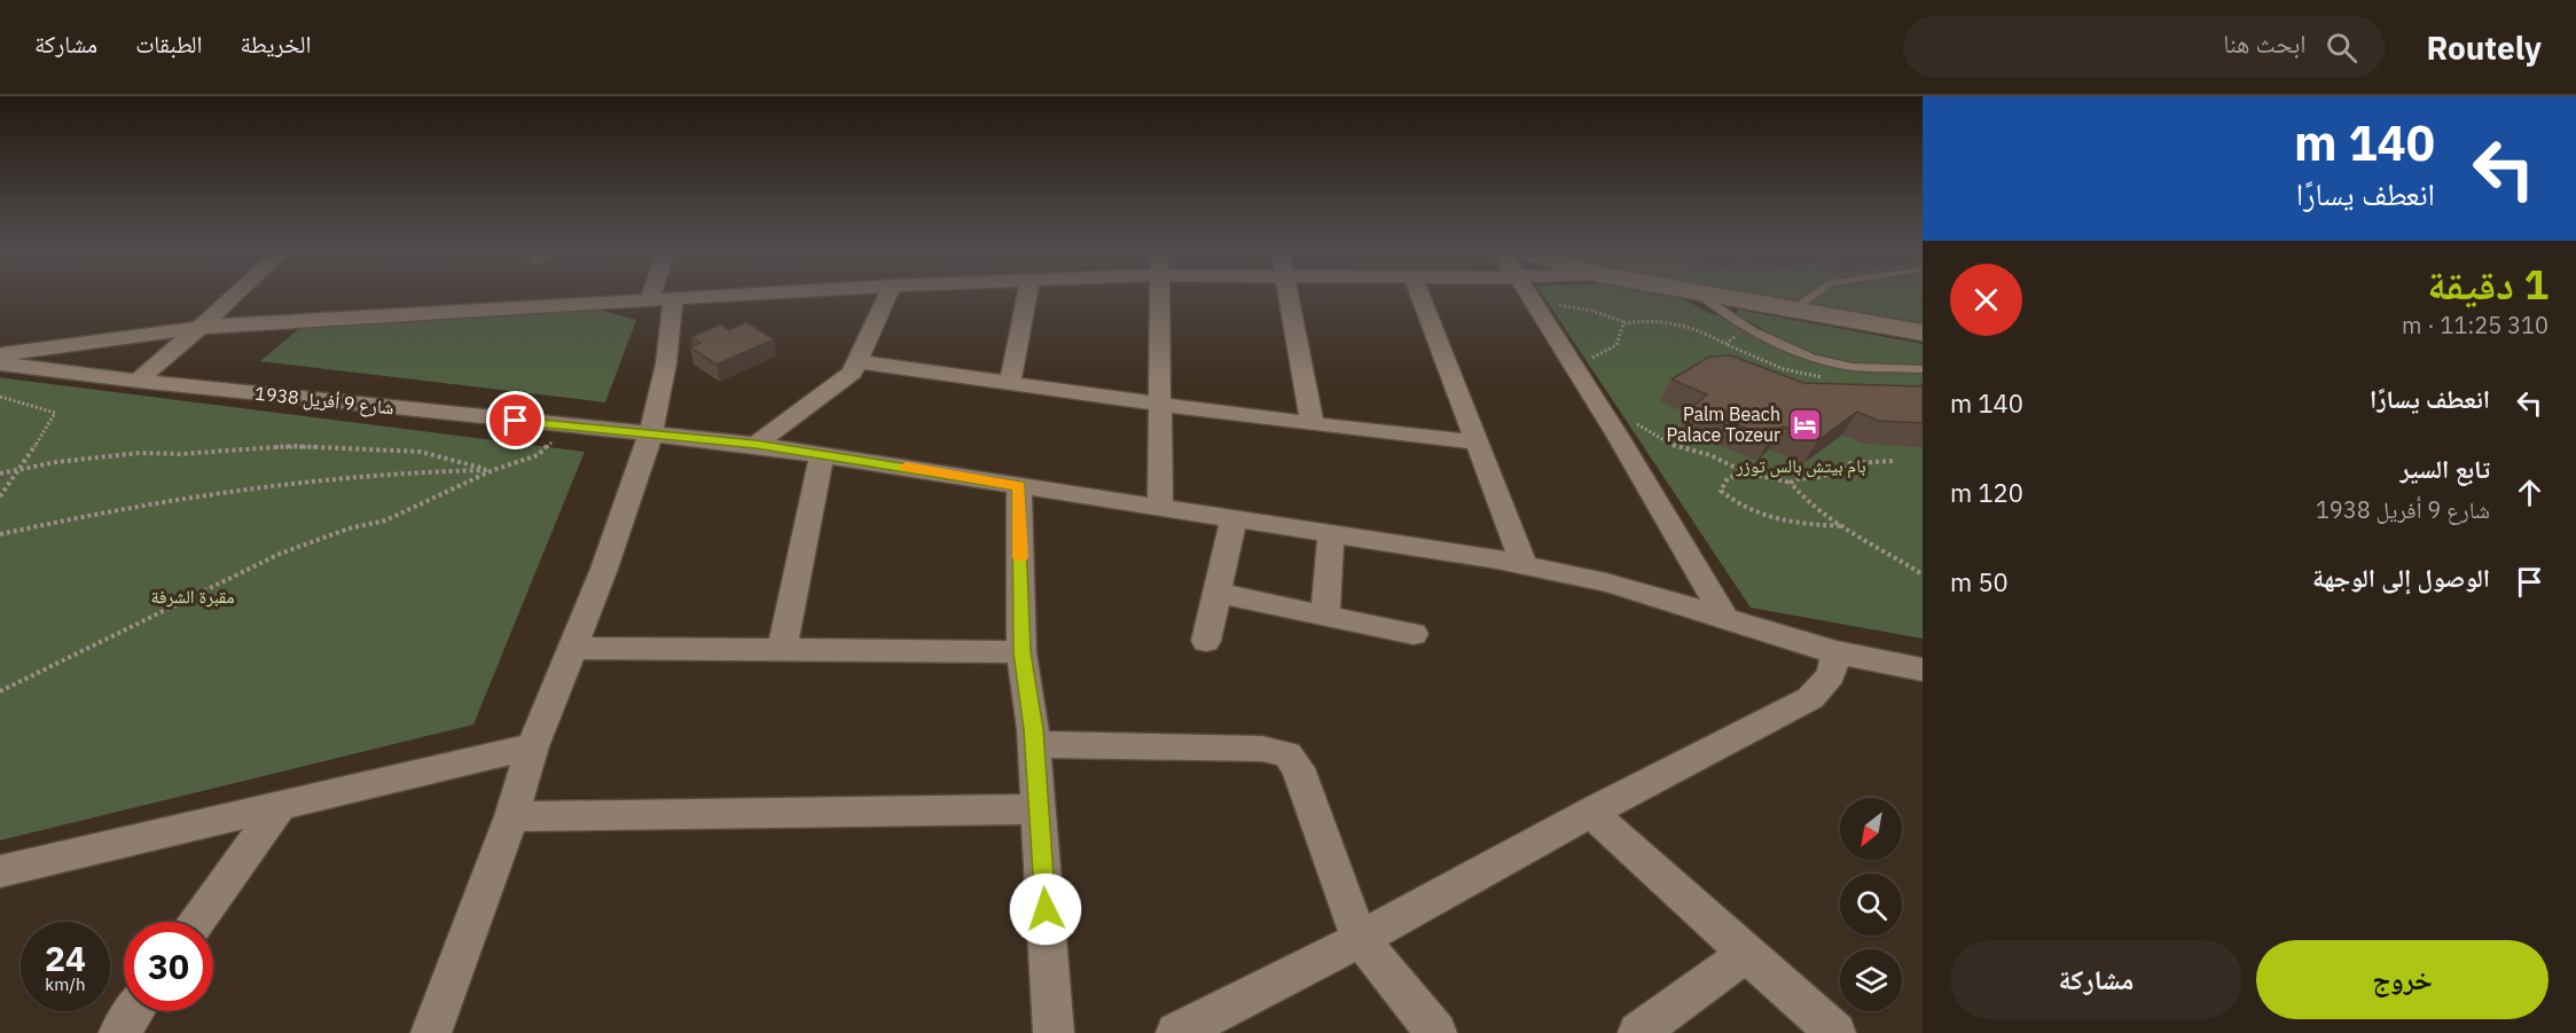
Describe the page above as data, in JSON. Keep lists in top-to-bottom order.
{
  "streets": {
    "street": ["شارع 9 أفريل 1938"]
  },
  "parks": ["بام بيتش بالس توزر", "مقبرة الشرفة"],
  "places": {
    "hotel": ["Palm Beach Palace Tozeur"]
  },
  "north": "bottom left",
  "page": {
    "header": "Routely",
    "search": "ابحث هنا",
    "nav": ["الخريطة", "الطبقات", "مشاركة"],
    "turn": ["140 m", "انعطف يسارًا"],
    "heading": ["1 دقيقة", "310 m · 11:25"],
    "list": [
      {
        "name": "انعطف يسارًا",
        "value": "140 m"
      },
      {
        "name": "تابع السير",
        "note": "شارع 9 أفريل 1938",
        "value": "120 m"
      },
      {
        "name": "الوصول إلى الوجهة",
        "value": "50 m"
      }
    ],
    "speed": "24 km/h",
    "limit": "30",
    "buttons": ["خروج", "مشاركة"]
  }
}
